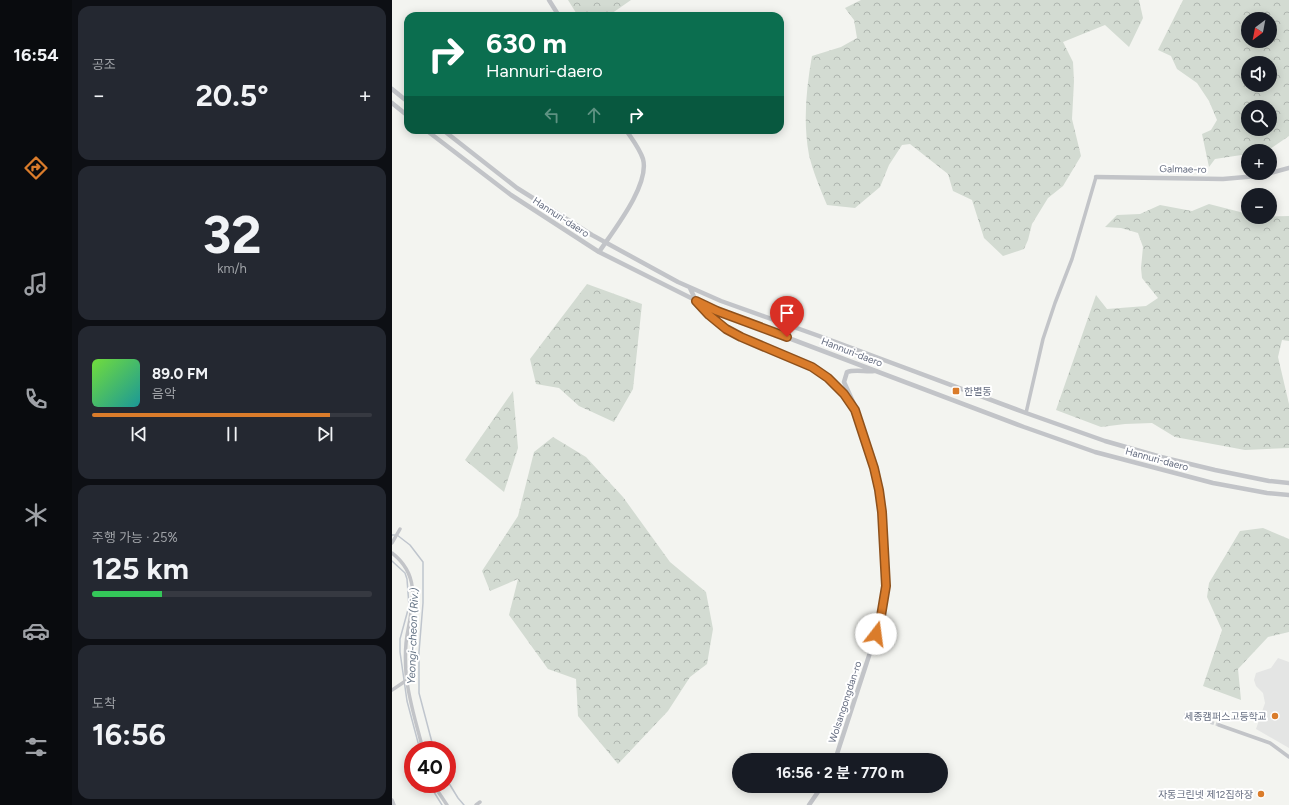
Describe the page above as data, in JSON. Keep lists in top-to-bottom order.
{
  "streets": {
    "street": ["Galmae-ro", "Hannuri-daero", "Wolsangongdan-ro"]
  },
  "crossings": [
    ["Hannuri-daero", "Wolsangongdan-ro"]
  ],
  "water": ["Yeongi-cheon (Riv.)"],
  "places": {
    "transit": ["한별동"],
    "other": ["세종캠퍼스고등학교", "자동크린넷 제12집하장"]
  },
  "north": "bottom left",
  "page": {
    "tabs": "16:54",
    "tile": [
      "공조",
      ["32", "km/h"],
      ["주행 가능 · 25%", "125 km"],
      ["도착", "16:56"]
    ],
    "map_buttons": ["+", "−"],
    "turn": ["630 m", "Hannuri-daero"],
    "heat": ["−", "20.5°", "+"],
    "song": ["89.0 FM", "음악"],
    "limit": "40",
    "trip": "16:56 · 2 분 · 770 m"
  }
}
